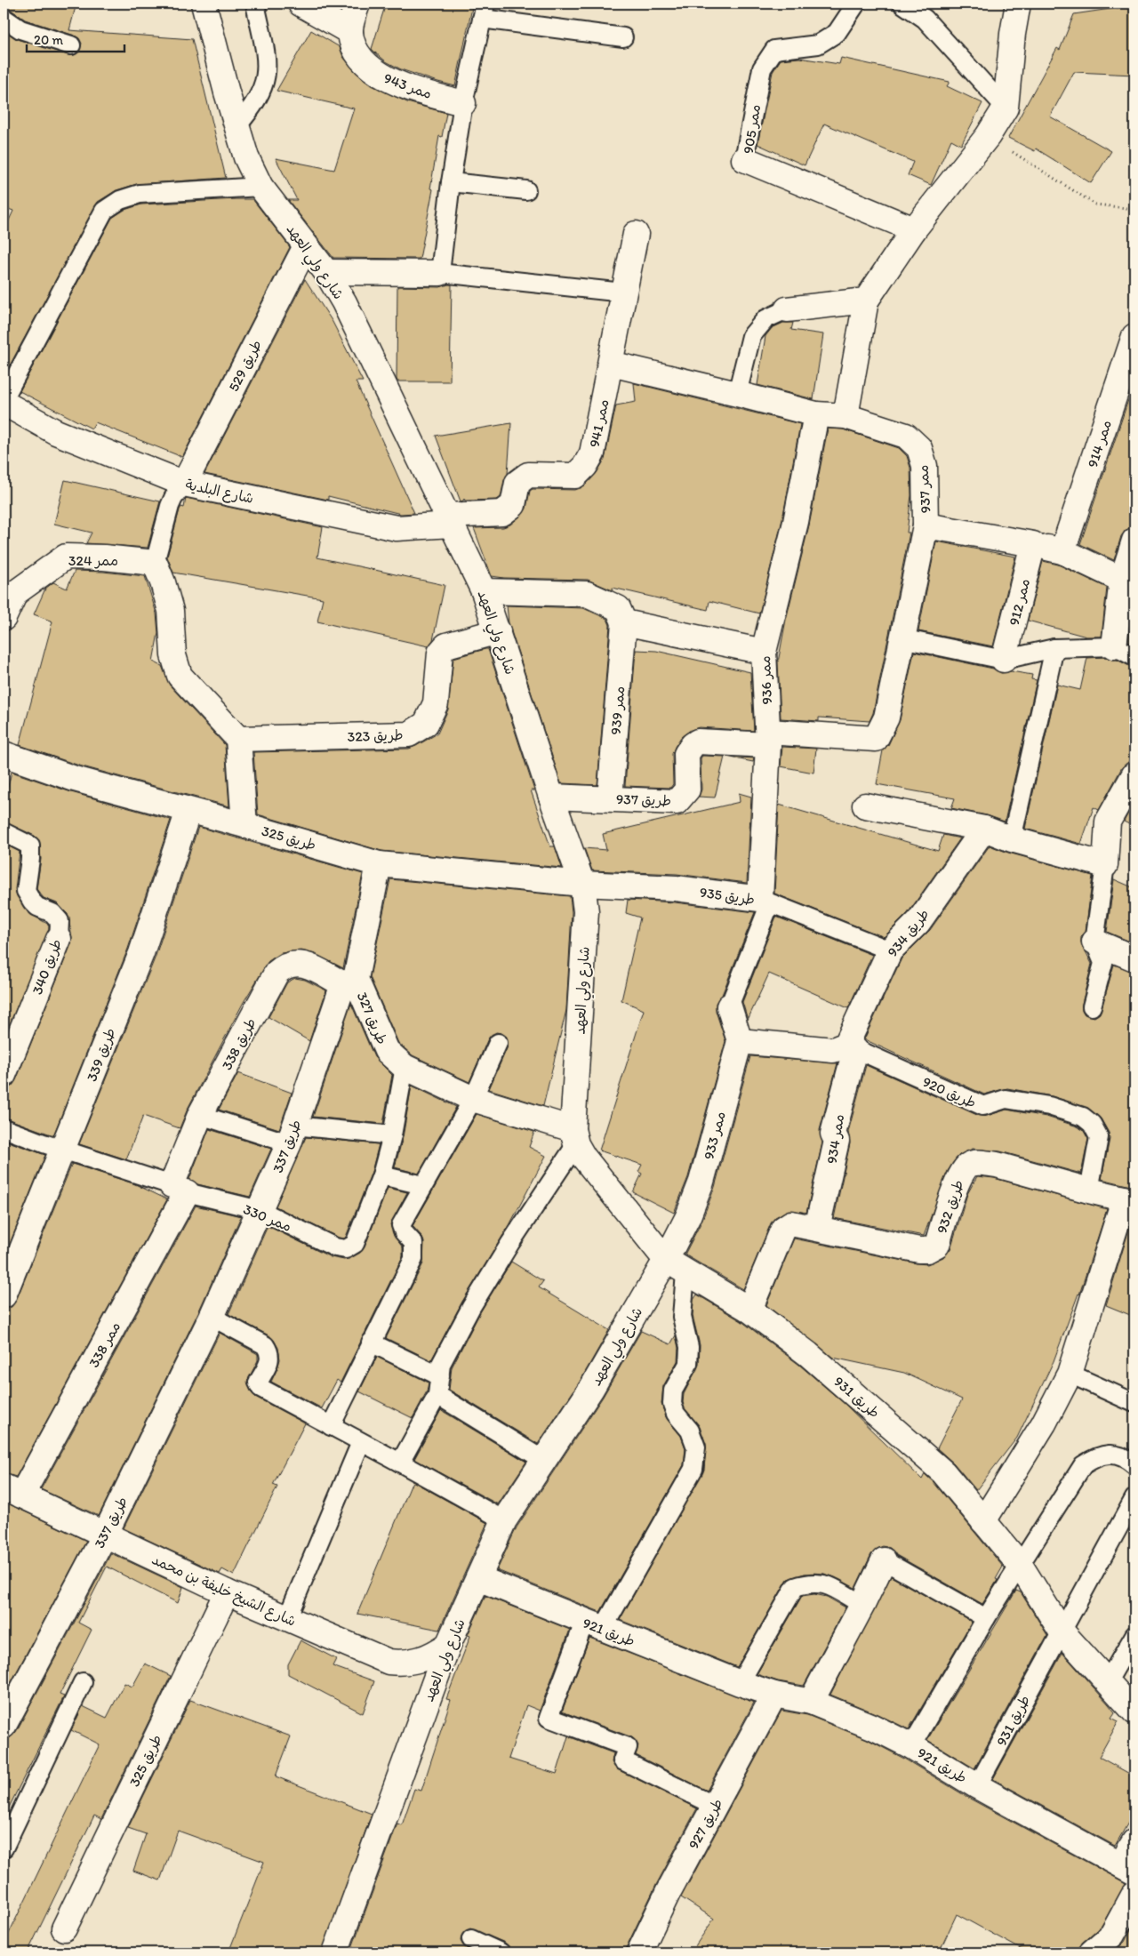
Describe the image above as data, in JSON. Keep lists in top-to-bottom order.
{
  "streets": {
    "street": [
      "ممر 943",
      "ممر 905",
      "شارع ولي العهد",
      "طريق 529",
      "ممر 941",
      "ممر 914",
      "ممر 937",
      "شارع البلدية",
      "ممر 324",
      "ممر 912",
      "ممر 936",
      "ممر 939",
      "طريق 323",
      "طريق 937",
      "طريق 325",
      "طريق 935",
      "طريق 934",
      "طريق 340",
      "طريق 327",
      "طريق 338",
      "طريق 339",
      "ممر 933",
      "ممر 934",
      "طريق 337",
      "طريق 932",
      "ممر 338",
      "طريق 931",
      "شارع الشيخ خليفة بن محمد",
      "طريق 921",
      "طريق 927"
    ],
    "lane": ["طريق 920", "ممر 330"]
  },
  "crossings": [
    ["شارع ولي العهد", "طريق 529"],
    ["شارع ولي العهد", "ممر 941"],
    ["شارع ولي العهد", "شارع البلدية"],
    ["شارع ولي العهد", "طريق 323"],
    ["شارع ولي العهد", "طريق 937"],
    ["شارع ولي العهد", "طريق 325"],
    ["شارع ولي العهد", "طريق 935"],
    ["شارع ولي العهد", "طريق 327"],
    ["شارع ولي العهد", "ممر 933"],
    ["شارع ولي العهد", "طريق 931"],
    ["شارع ولي العهد", "شارع الشيخ خليفة بن محمد"],
    ["شارع ولي العهد", "طريق 921"],
    ["طريق 529", "شارع البلدية"],
    ["ممر 941", "ممر 937"],
    ["ممر 941", "شارع البلدية"],
    ["ممر 937", "ممر 936"],
    ["ممر 937", "طريق 937"],
    ["ممر 936", "طريق 937"],
    ["ممر 936", "طريق 935"],
    ["ممر 939", "طريق 937"],
    ["طريق 325", "طريق 935"],
    ["طريق 325", "طريق 327"],
    ["طريق 325", "طريق 339"],
    ["طريق 325", "شارع الشيخ خليفة بن محمد"],
    ["طريق 935", "طريق 934"],
    ["طريق 934", "طريق 920"],
    ["طريق 934", "ممر 934"],
    ["طريق 327", "طريق 338"],
    ["طريق 327", "طريق 337"],
    ["طريق 327", "ممر 330"],
    ["طريق 338", "طريق 337"],
    ["طريق 338", "ممر 330"],
    ["طريق 338", "ممر 338"],
    ["طريق 339", "ممر 330"],
    ["طريق 920", "ممر 934"],
    ["طريق 920", "طريق 932"],
    ["ممر 933", "طريق 931"],
    ["ممر 934", "طريق 932"],
    ["طريق 337", "ممر 330"],
    ["طريق 337", "شارع الشيخ خليفة بن محمد"],
    ["طريق 932", "طريق 931"],
    ["ممر 330", "ممر 338"],
    ["ممر 338", "شارع الشيخ خليفة بن محمد"],
    ["طريق 931", "طريق 921"],
    ["طريق 921", "طريق 927"]
  ],
  "scale_bar": "20 m"
}
